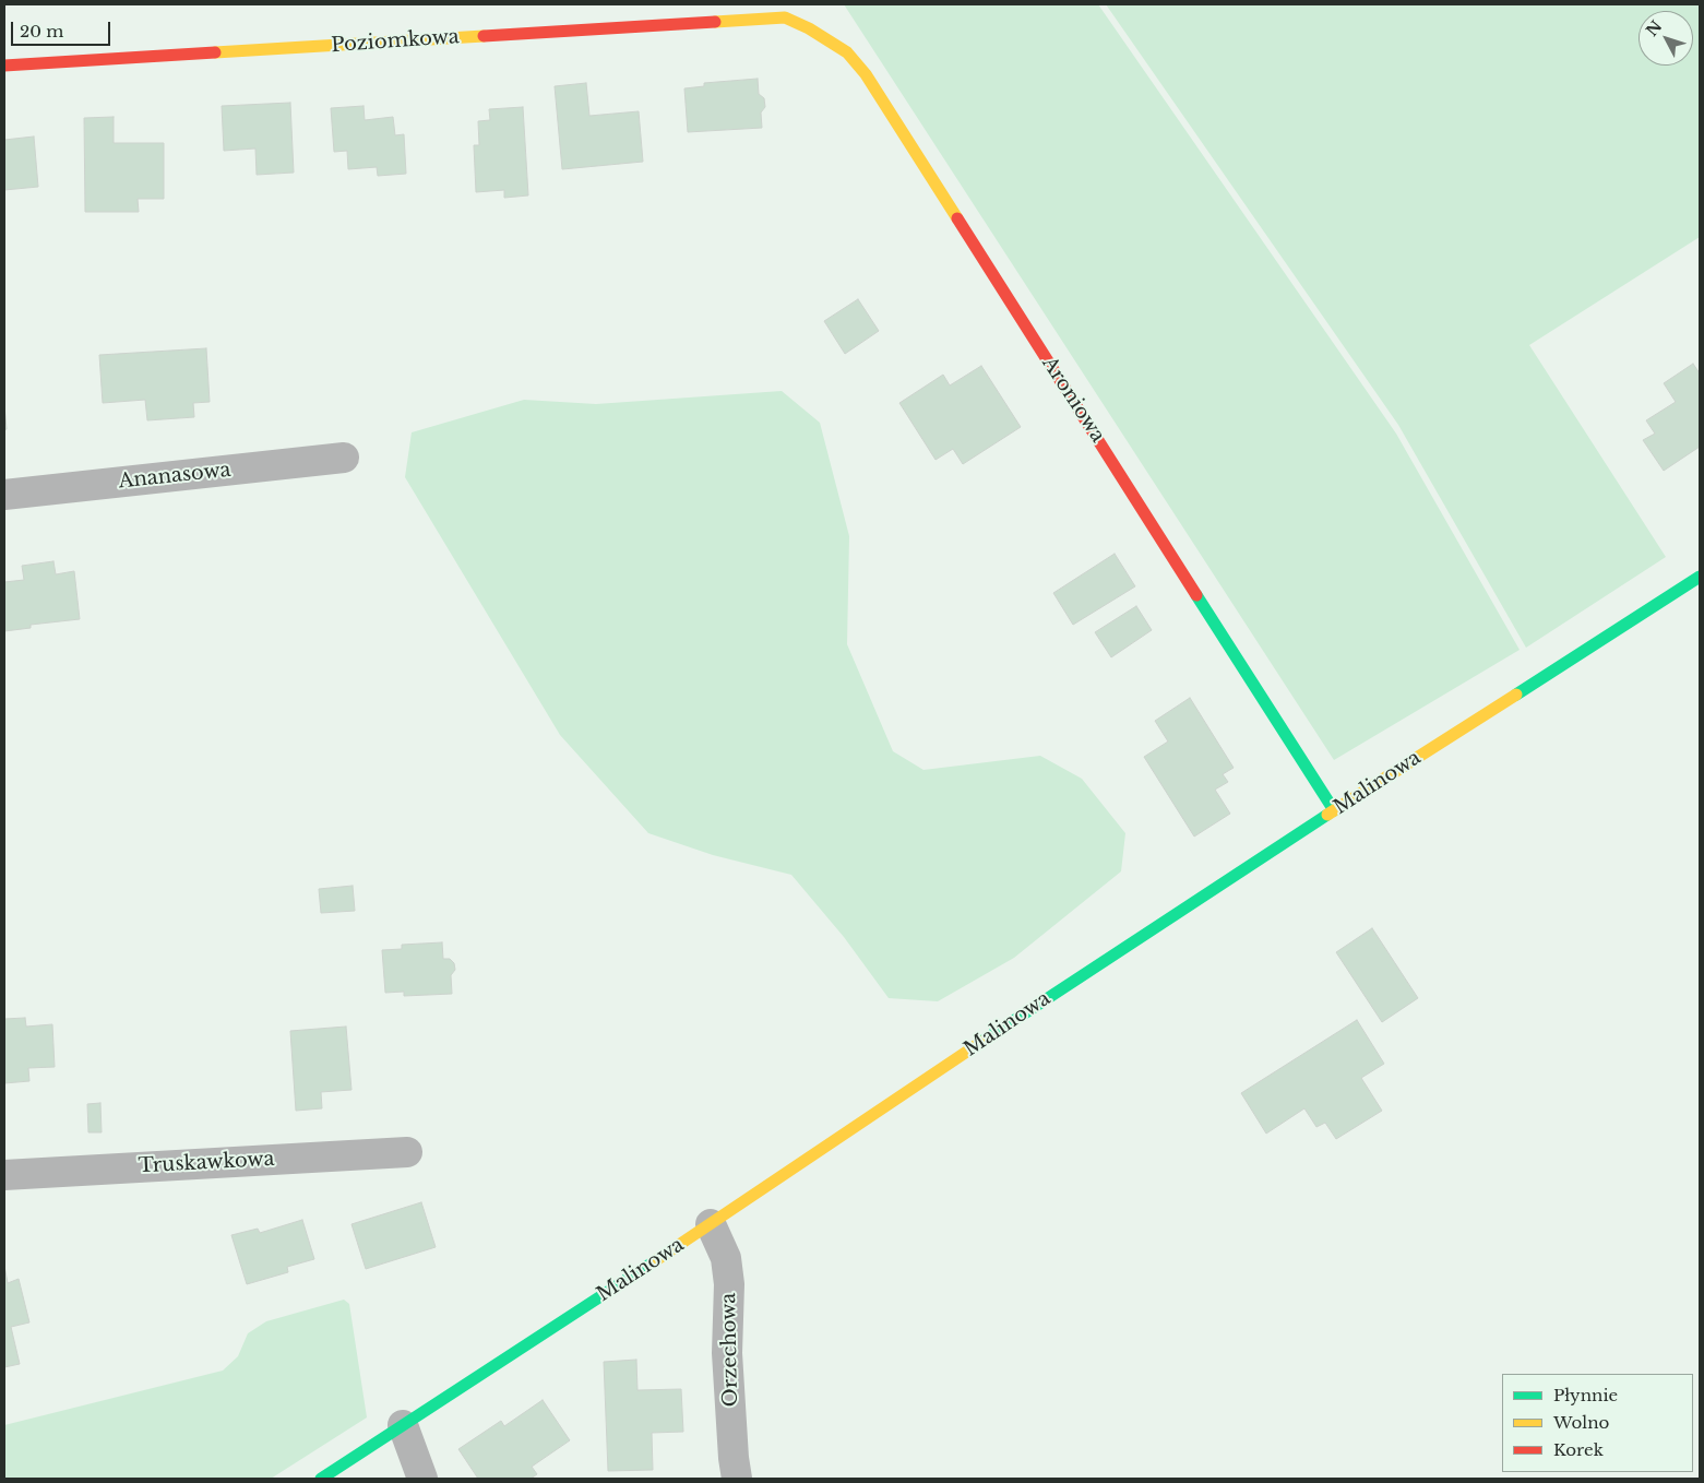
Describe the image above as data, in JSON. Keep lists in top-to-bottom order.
{
  "streets": {
    "street": [
      "Poziomkowa",
      "Aroniowa",
      "Ananasowa",
      "Malinowa",
      "Truskawkowa",
      "Orzechowa"
    ]
  },
  "crossings": [
    ["Poziomkowa", "Aroniowa"],
    ["Aroniowa", "Malinowa"],
    ["Malinowa", "Orzechowa"]
  ],
  "legend": ["Płynnie", "Wolno", "Korek"],
  "scale_bar": "20 m",
  "north": "top left"
}
